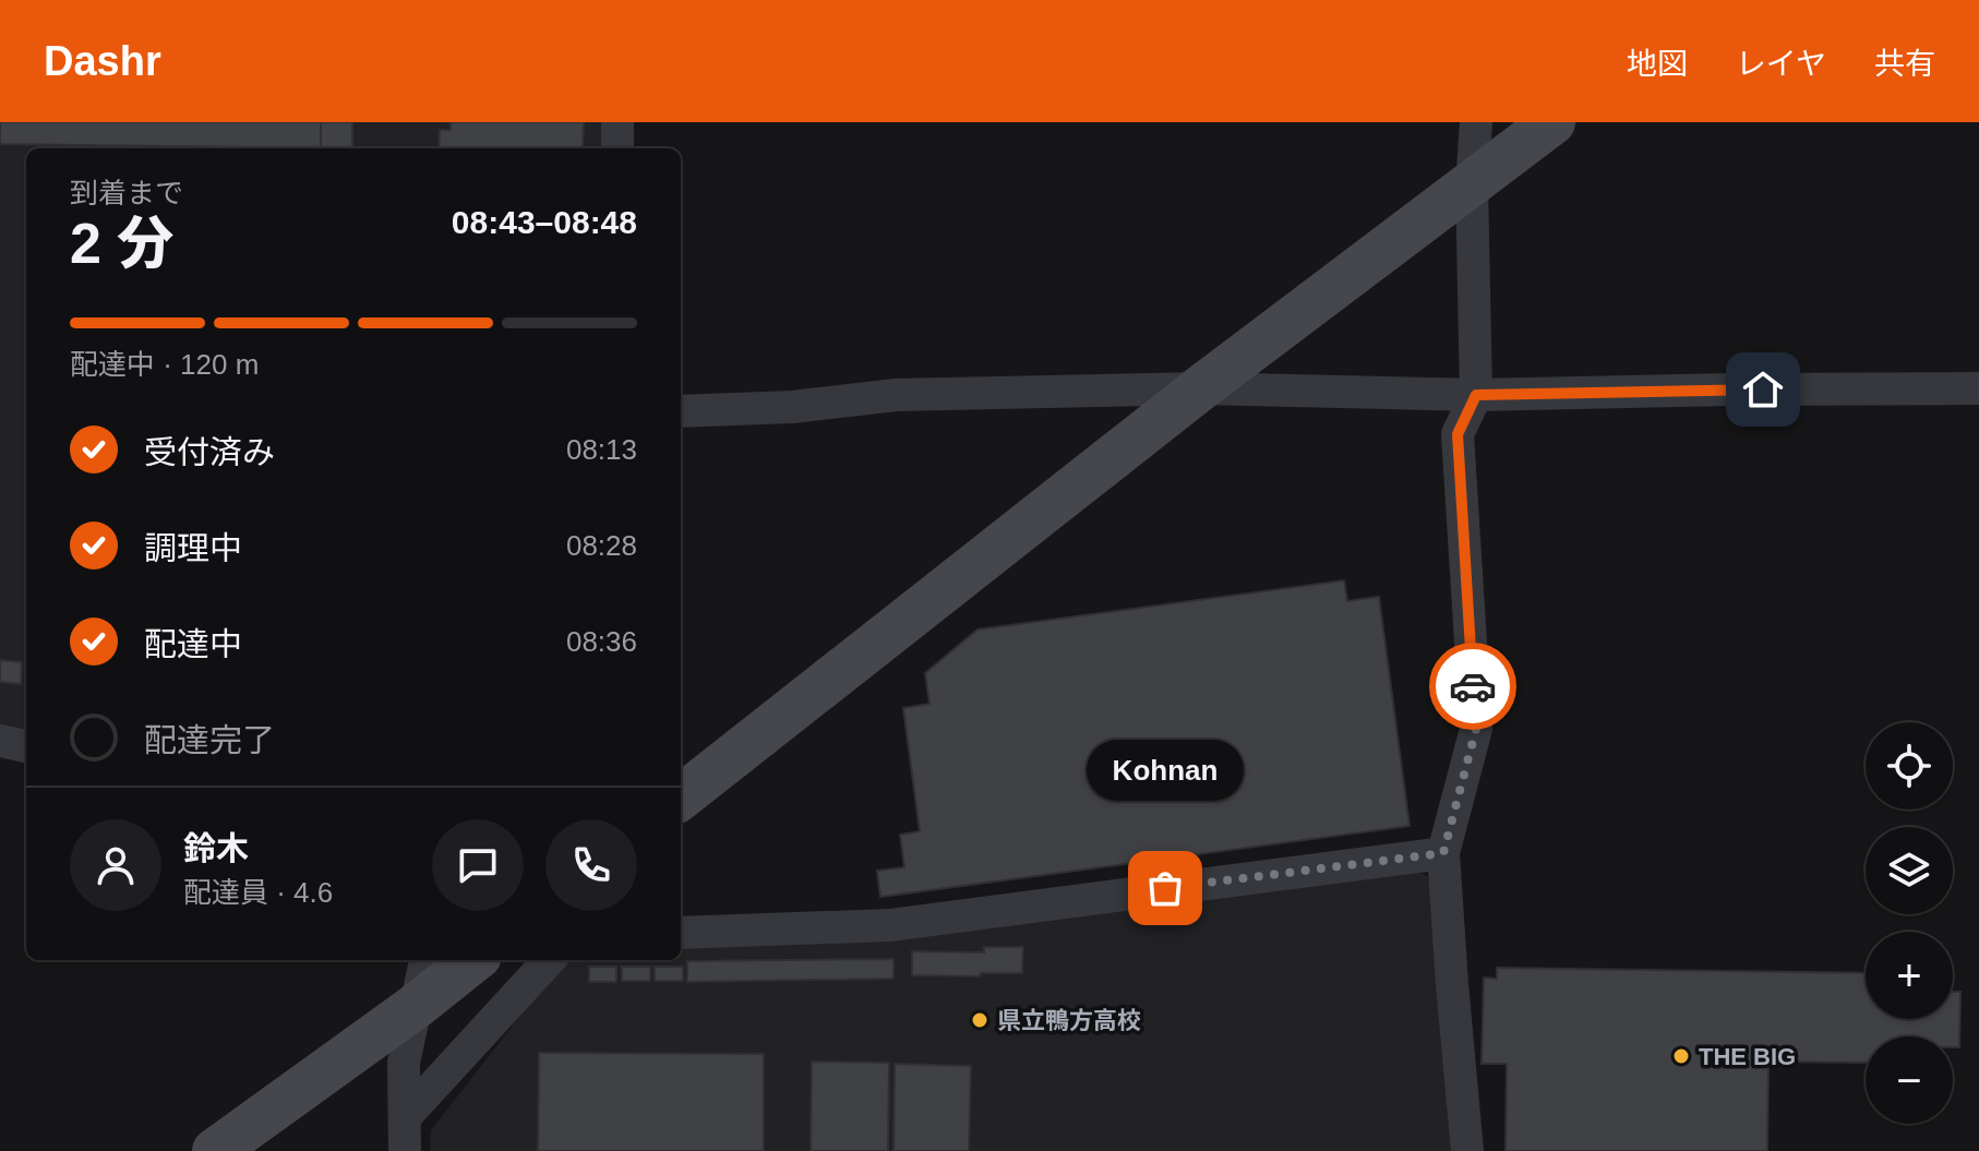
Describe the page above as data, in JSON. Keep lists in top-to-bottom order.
{
  "places": ["Kohnan", "県立鴨方高校", "THE BIG"],
  "page": {
    "header": "Dashr",
    "nav": ["地図", "レイヤ", "共有"],
    "heading": ["2 分", "到着まで", "08:43–08:48"],
    "panel": ["鈴木", "配達員 · 4.6"],
    "bar": "配達中 · 120 m",
    "list": [
      ["受付済み", "08:13"],
      ["調理中", "08:28"],
      ["配達中", "08:36"],
      "配達完了"
    ],
    "map_buttons": ["+", "−"],
    "bubble": "Kohnan"
  }
}
